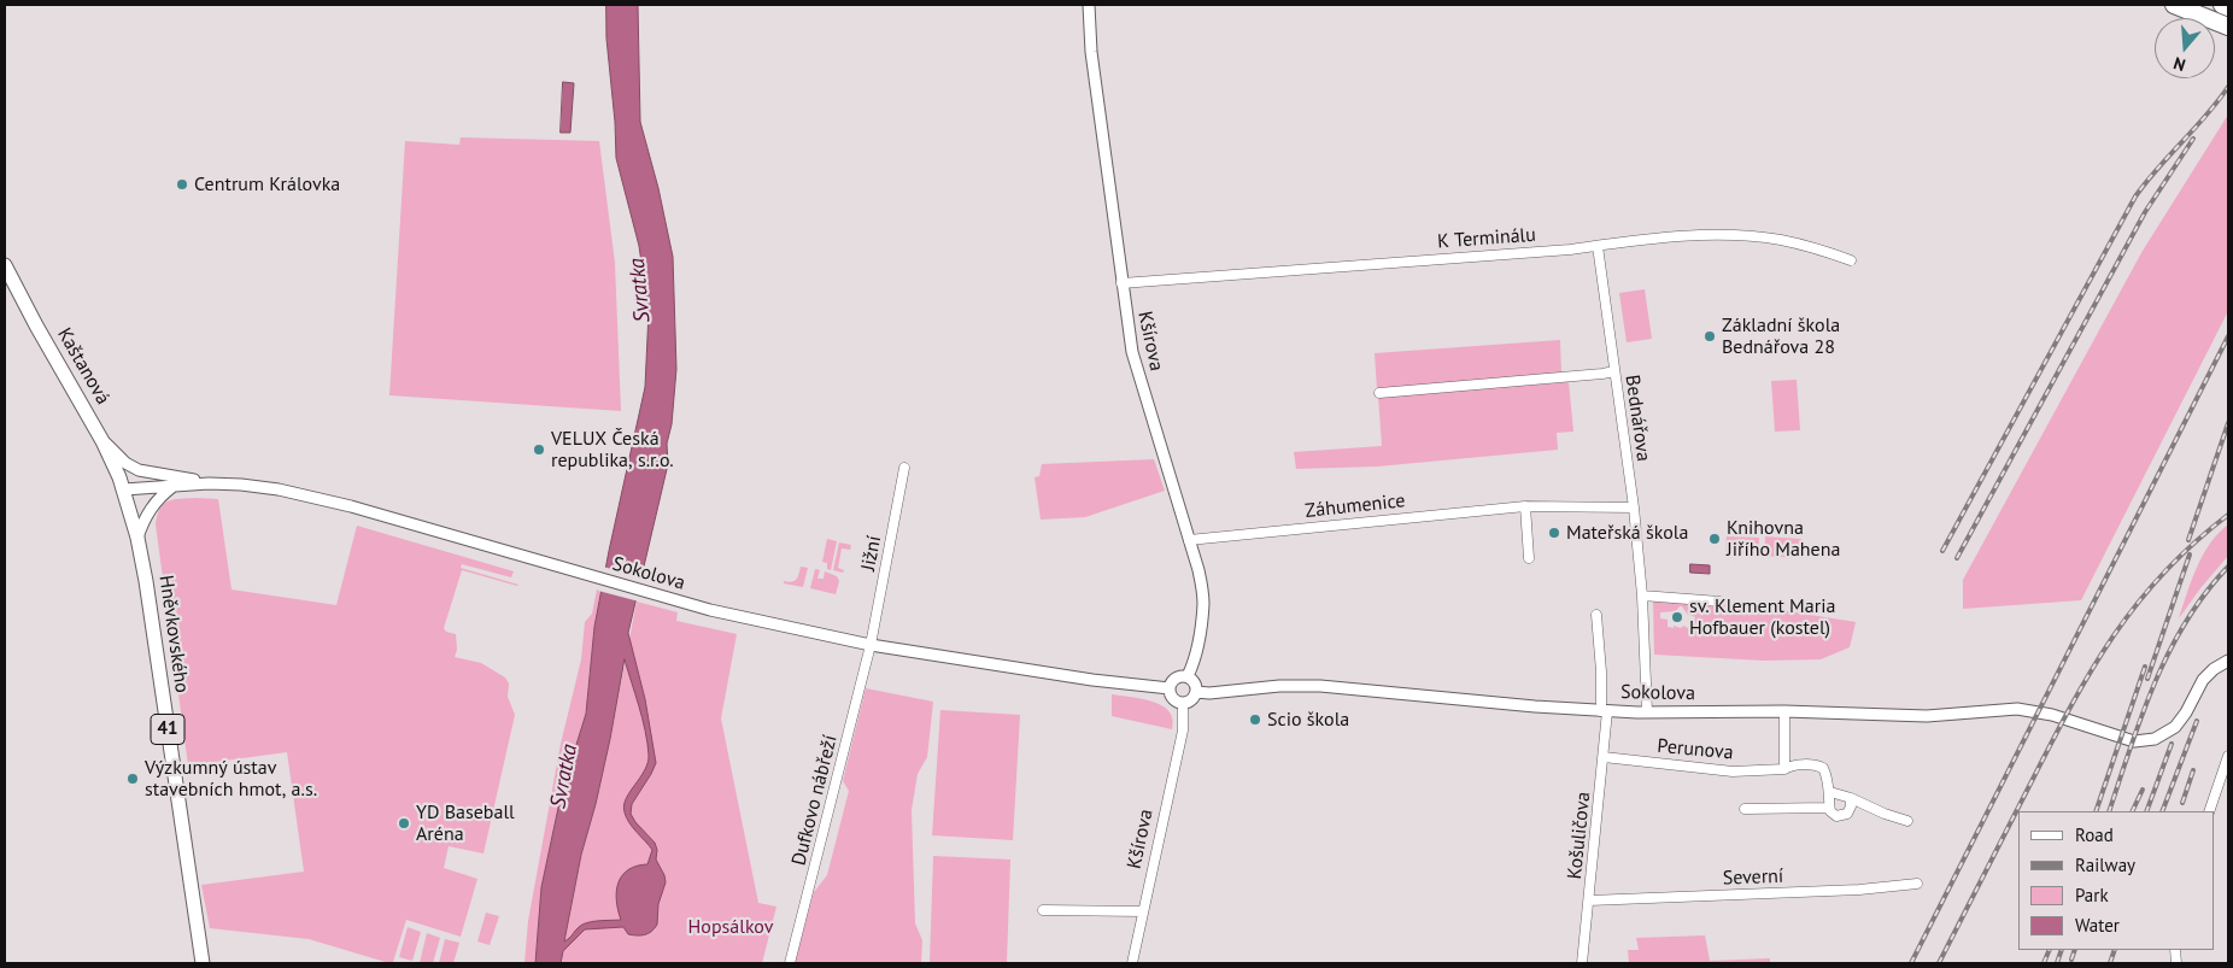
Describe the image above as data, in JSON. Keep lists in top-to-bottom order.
{
  "streets": {
    "main road": ["Kaštanová", "Hněvkovského", "41"],
    "street": [
      "K Terminálu",
      "Kšírova",
      "Bednářova",
      "Záhumenice",
      "Jižní",
      "Sokolova",
      "Perunova",
      "Dufkovo nábřeží",
      "Košuličova",
      "Severní"
    ]
  },
  "crossings": [
    ["K Terminálu", "Kšírova"],
    ["K Terminálu", "Bednářova"],
    ["Kšírova", "Záhumenice"],
    ["Kšírova", "Sokolova"],
    ["Kaštanová", "Sokolova"],
    ["Kaštanová", "Hněvkovského"],
    ["Bednářova", "Záhumenice"],
    ["Bednářova", "Sokolova"],
    ["Jižní", "Sokolova"],
    ["Jižní", "Dufkovo nábřeží"],
    ["Sokolova", "Hněvkovského"],
    ["Sokolova", "Dufkovo nábřeží"],
    ["Sokolova", "Košuličova"],
    ["Perunova", "Košuličova"],
    ["Košuličova", "Severní"]
  ],
  "water": ["Svratka"],
  "parks": ["Hopsálkov"],
  "places": [
    "Centrum Královka",
    "Základní škola Bednářova 28",
    "VELUX Česká republika, s.r.o.",
    "Mateřská škola",
    "Knihovna Jiřího Mahena",
    "sv. Klement Maria Hofbauer (kostel)",
    "Scio škola",
    "Výzkumný ústav stavebních hmot, a.s.",
    "YD Baseball Aréna"
  ],
  "legend": [
    "Road",
    "Railway",
    "Park",
    "Water"
  ],
  "north": "bottom"
}
